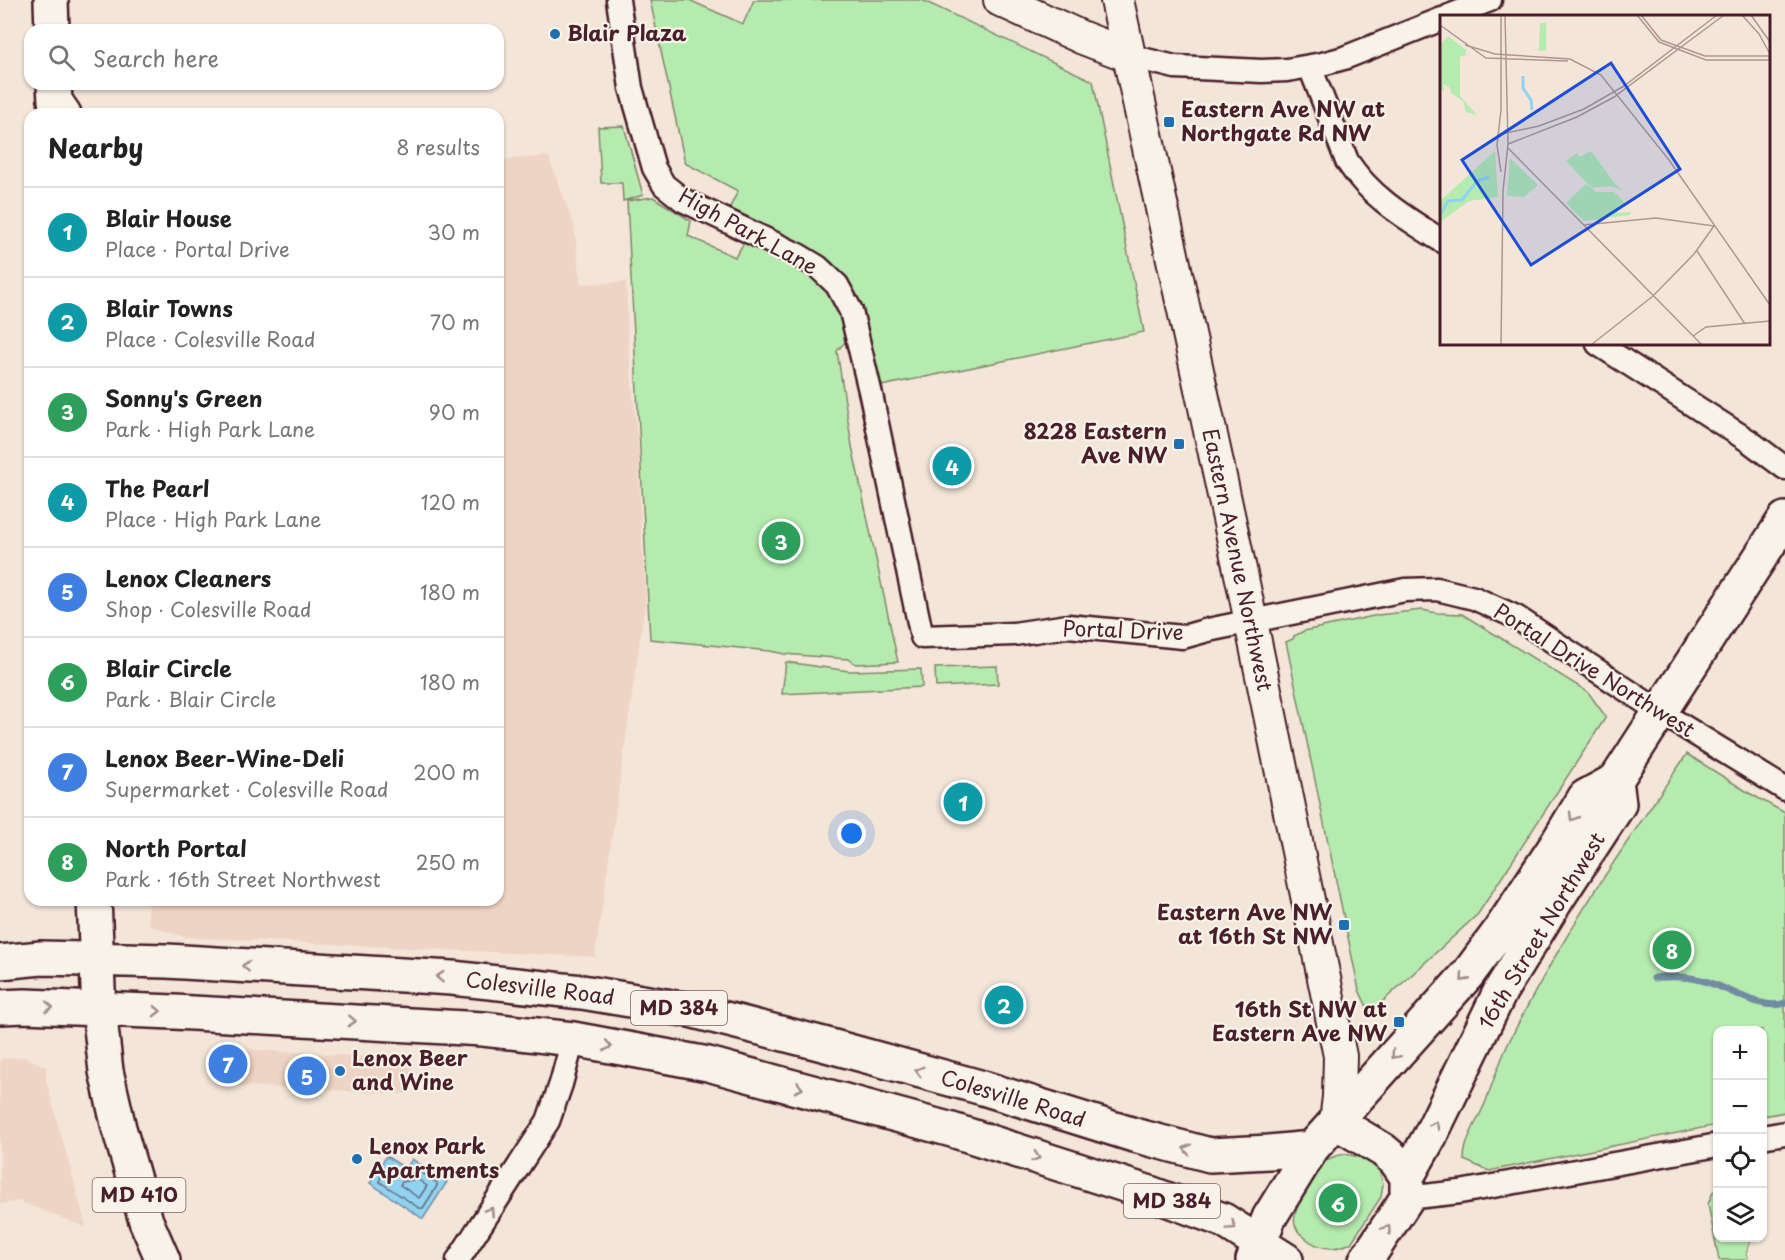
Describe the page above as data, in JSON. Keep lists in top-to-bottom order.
{
  "streets": {
    "main road": [
      "16th Street Northwest",
      "Colesville Road",
      "MD 384",
      "MD 410"
    ],
    "street": [
      "High Park Lane",
      "Eastern Avenue Northwest",
      "Portal Drive",
      "Portal Drive Northwest"
    ]
  },
  "crossings": [
    ["High Park Lane", "Portal Drive"],
    ["Eastern Avenue Northwest", "Portal Drive"],
    ["Eastern Avenue Northwest", "Portal Drive Northwest"],
    ["Eastern Avenue Northwest", "16th Street Northwest"],
    ["Portal Drive", "Portal Drive Northwest"],
    ["Portal Drive Northwest", "16th Street Northwest"],
    ["16th Street Northwest", "Colesville Road"],
    ["16th Street Northwest", "MD 384"],
    ["Colesville Road", "MD 410"],
    ["MD 384", "MD 410"]
  ],
  "places": {
    "other": ["Blair Plaza", "Lenox Beer and Wine", "Lenox Park Apartments"],
    "transit": [
      "Eastern Ave NW at Northgate Rd NW",
      "8228 Eastern Ave NW",
      "Eastern Ave NW at 16th St NW",
      "16th St NW at Eastern Ave NW"
    ]
  },
  "page": {
    "search": "Search here",
    "heading": ["Nearby", "8 results"],
    "list": [
      {
        "mark": "1",
        "name": "Blair House",
        "note": "Place · Portal Drive",
        "value": "30 m"
      },
      {
        "mark": "2",
        "name": "Blair Towns",
        "note": "Place · Colesville Road",
        "value": "70 m"
      },
      {
        "mark": "3",
        "name": "Sonny's Green",
        "note": "Park · High Park Lane",
        "value": "90 m"
      },
      {
        "mark": "4",
        "name": "The Pearl",
        "note": "Place · High Park Lane",
        "value": "120 m"
      },
      {
        "mark": "5",
        "name": "Lenox Cleaners",
        "note": "Shop · Colesville Road",
        "value": "180 m"
      },
      {
        "mark": "6",
        "name": "Blair Circle",
        "note": "Park · Blair Circle",
        "value": "180 m"
      },
      {
        "mark": "7",
        "name": "Lenox Beer-Wine-Deli",
        "note": "Supermarket · Colesville Road",
        "value": "200 m"
      },
      {
        "mark": "8",
        "name": "North Portal",
        "note": "Park · 16th Street Northwest",
        "value": "250 m"
      }
    ],
    "pins": [
      "4",
      "3",
      "1",
      "8",
      "2",
      "7",
      "5",
      "6"
    ],
    "map_buttons": ["+", "−"]
  }
}
